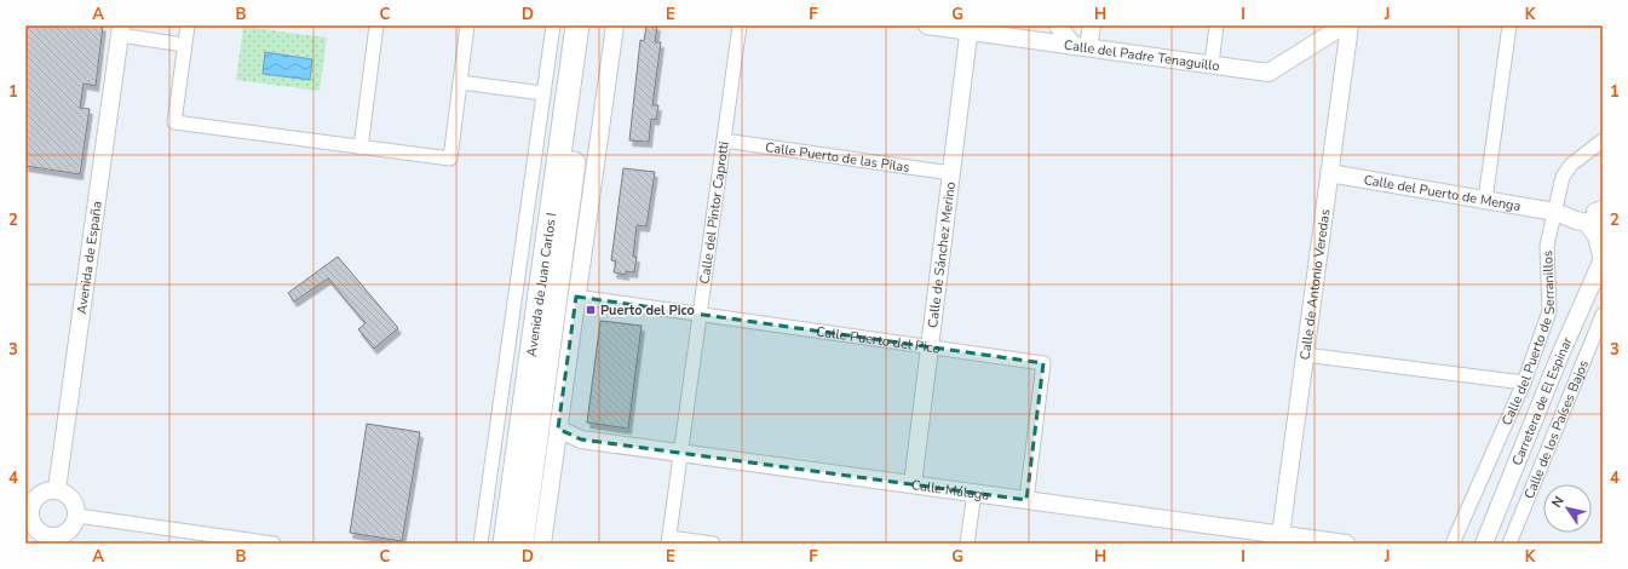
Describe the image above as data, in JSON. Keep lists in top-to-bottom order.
{
  "streets": {
    "highway": ["Avenida de Juan Carlos I"],
    "street": [
      "Calle del Padre Tenaguillo",
      "Calle Puerto de las Pilas",
      "Calle del Puerto de Menga",
      "Calle del Pintor Caprotti",
      "Calle de Sánchez Merino",
      "Avenida de España",
      "Calle de Antonio Veredas",
      "Calle del Puerto de Serranillos",
      "Calle Puerto del Pico",
      "Carretera de El Espinar",
      "Calle de los Países Bajos",
      "Calle Málaga"
    ]
  },
  "crossings": [
    ["Calle del Padre Tenaguillo", "Calle de Sánchez Merino"],
    ["Calle Puerto de las Pilas", "Calle del Pintor Caprotti"],
    ["Calle Puerto de las Pilas", "Calle de Sánchez Merino"],
    ["Calle del Puerto de Menga", "Calle de Antonio Veredas"],
    ["Calle del Puerto de Menga", "Calle del Puerto de Serranillos"],
    ["Calle del Puerto de Menga", "Carretera de El Espinar"],
    ["Calle del Pintor Caprotti", "Calle Puerto del Pico"],
    ["Calle del Pintor Caprotti", "Calle Málaga"],
    ["Calle de Sánchez Merino", "Calle Puerto del Pico"],
    ["Calle de Sánchez Merino", "Calle Málaga"],
    ["Calle de Antonio Veredas", "Calle Málaga"],
    ["Calle Puerto del Pico", "Calle Málaga"]
  ],
  "places": {
    "transit": ["Puerto del Pico"]
  },
  "north": "top left",
  "grid": {
    "columns": [
      "A",
      "B",
      "C",
      "D",
      "E",
      "F",
      "G",
      "H",
      "I",
      "J",
      "K"
    ],
    "rows": [
      "1",
      "2",
      "3",
      "4"
    ]
  }
}
